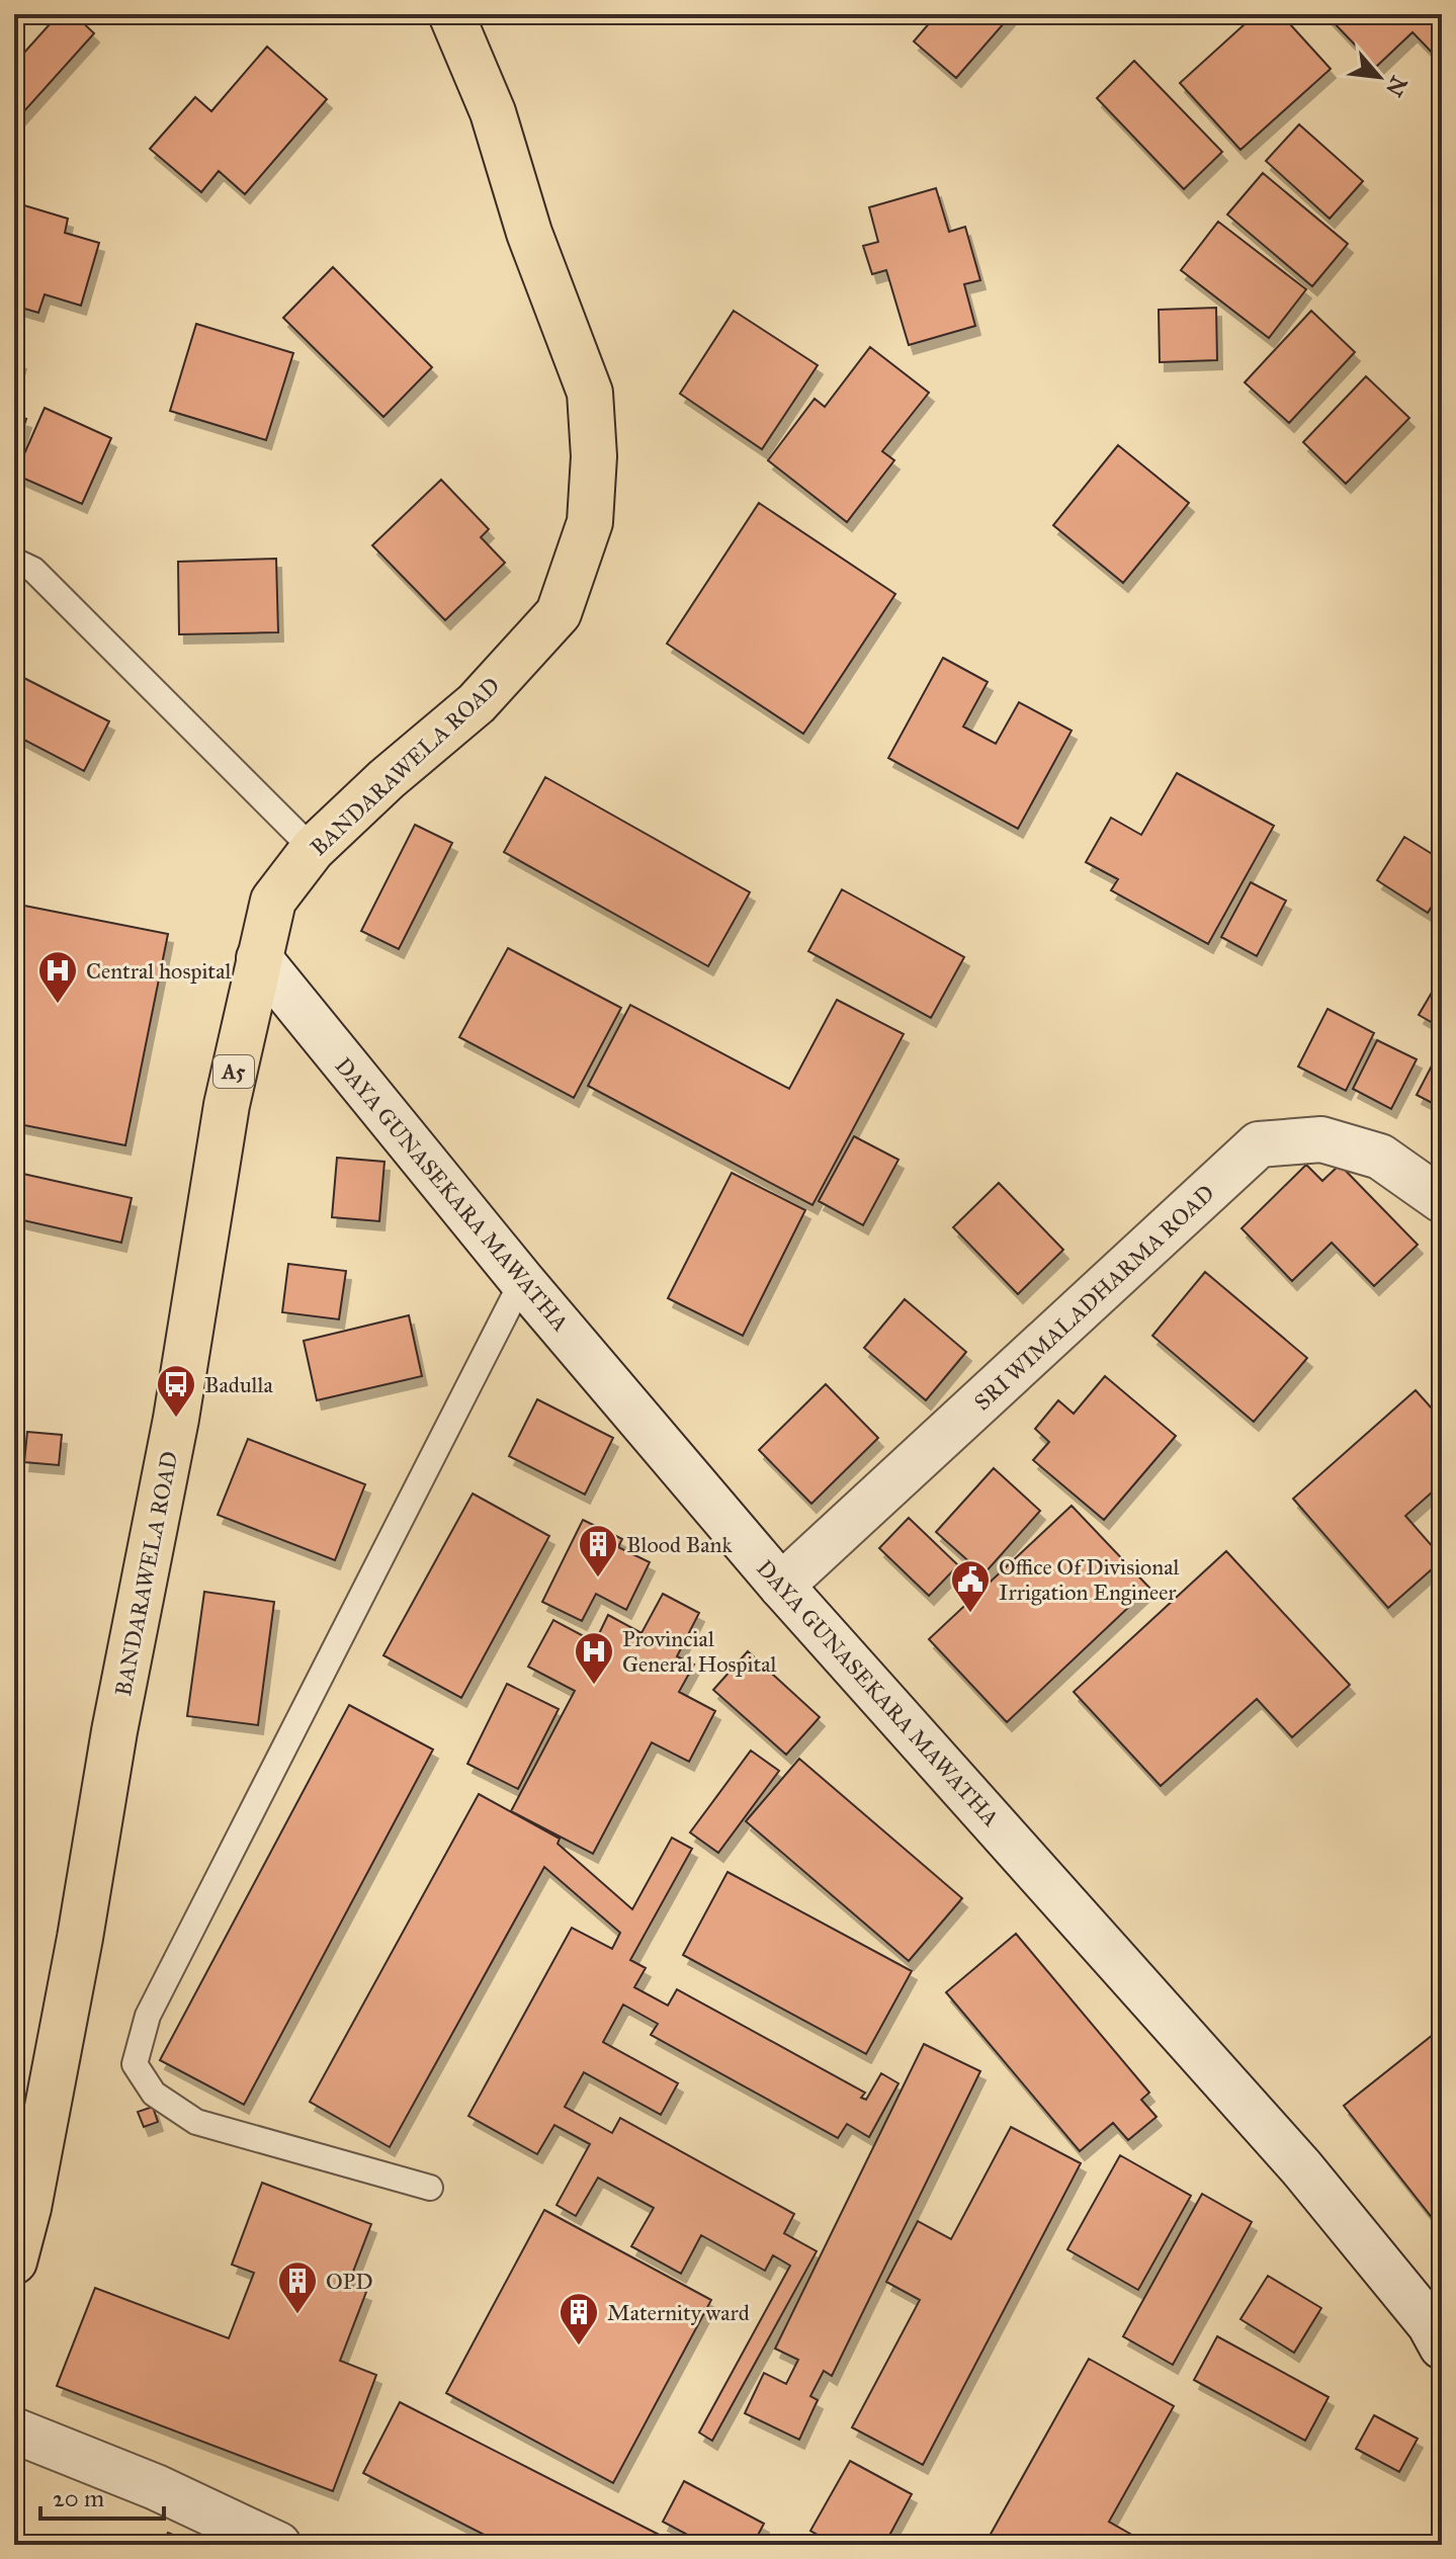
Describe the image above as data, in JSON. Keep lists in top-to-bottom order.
{
  "streets": {
    "highway": ["BANDARAWELA ROAD", "A5"],
    "street": ["DAYA GUNASEKARA MAWATHA", "SRI WIMALADHARMA ROAD"]
  },
  "crossings": [
    ["BANDARAWELA ROAD", "DAYA GUNASEKARA MAWATHA"],
    ["DAYA GUNASEKARA MAWATHA", "SRI WIMALADHARMA ROAD"]
  ],
  "places": {
    "hospital": ["Central hospital", "Provincial General Hospital"],
    "bus stop": ["Badulla"],
    "building": ["Blood Bank", "OPD", "Maternity ward"],
    "public building": ["Office Of Divisional Irrigation Engineer"]
  },
  "scale_bar": "20 m",
  "north": "bottom right"
}
